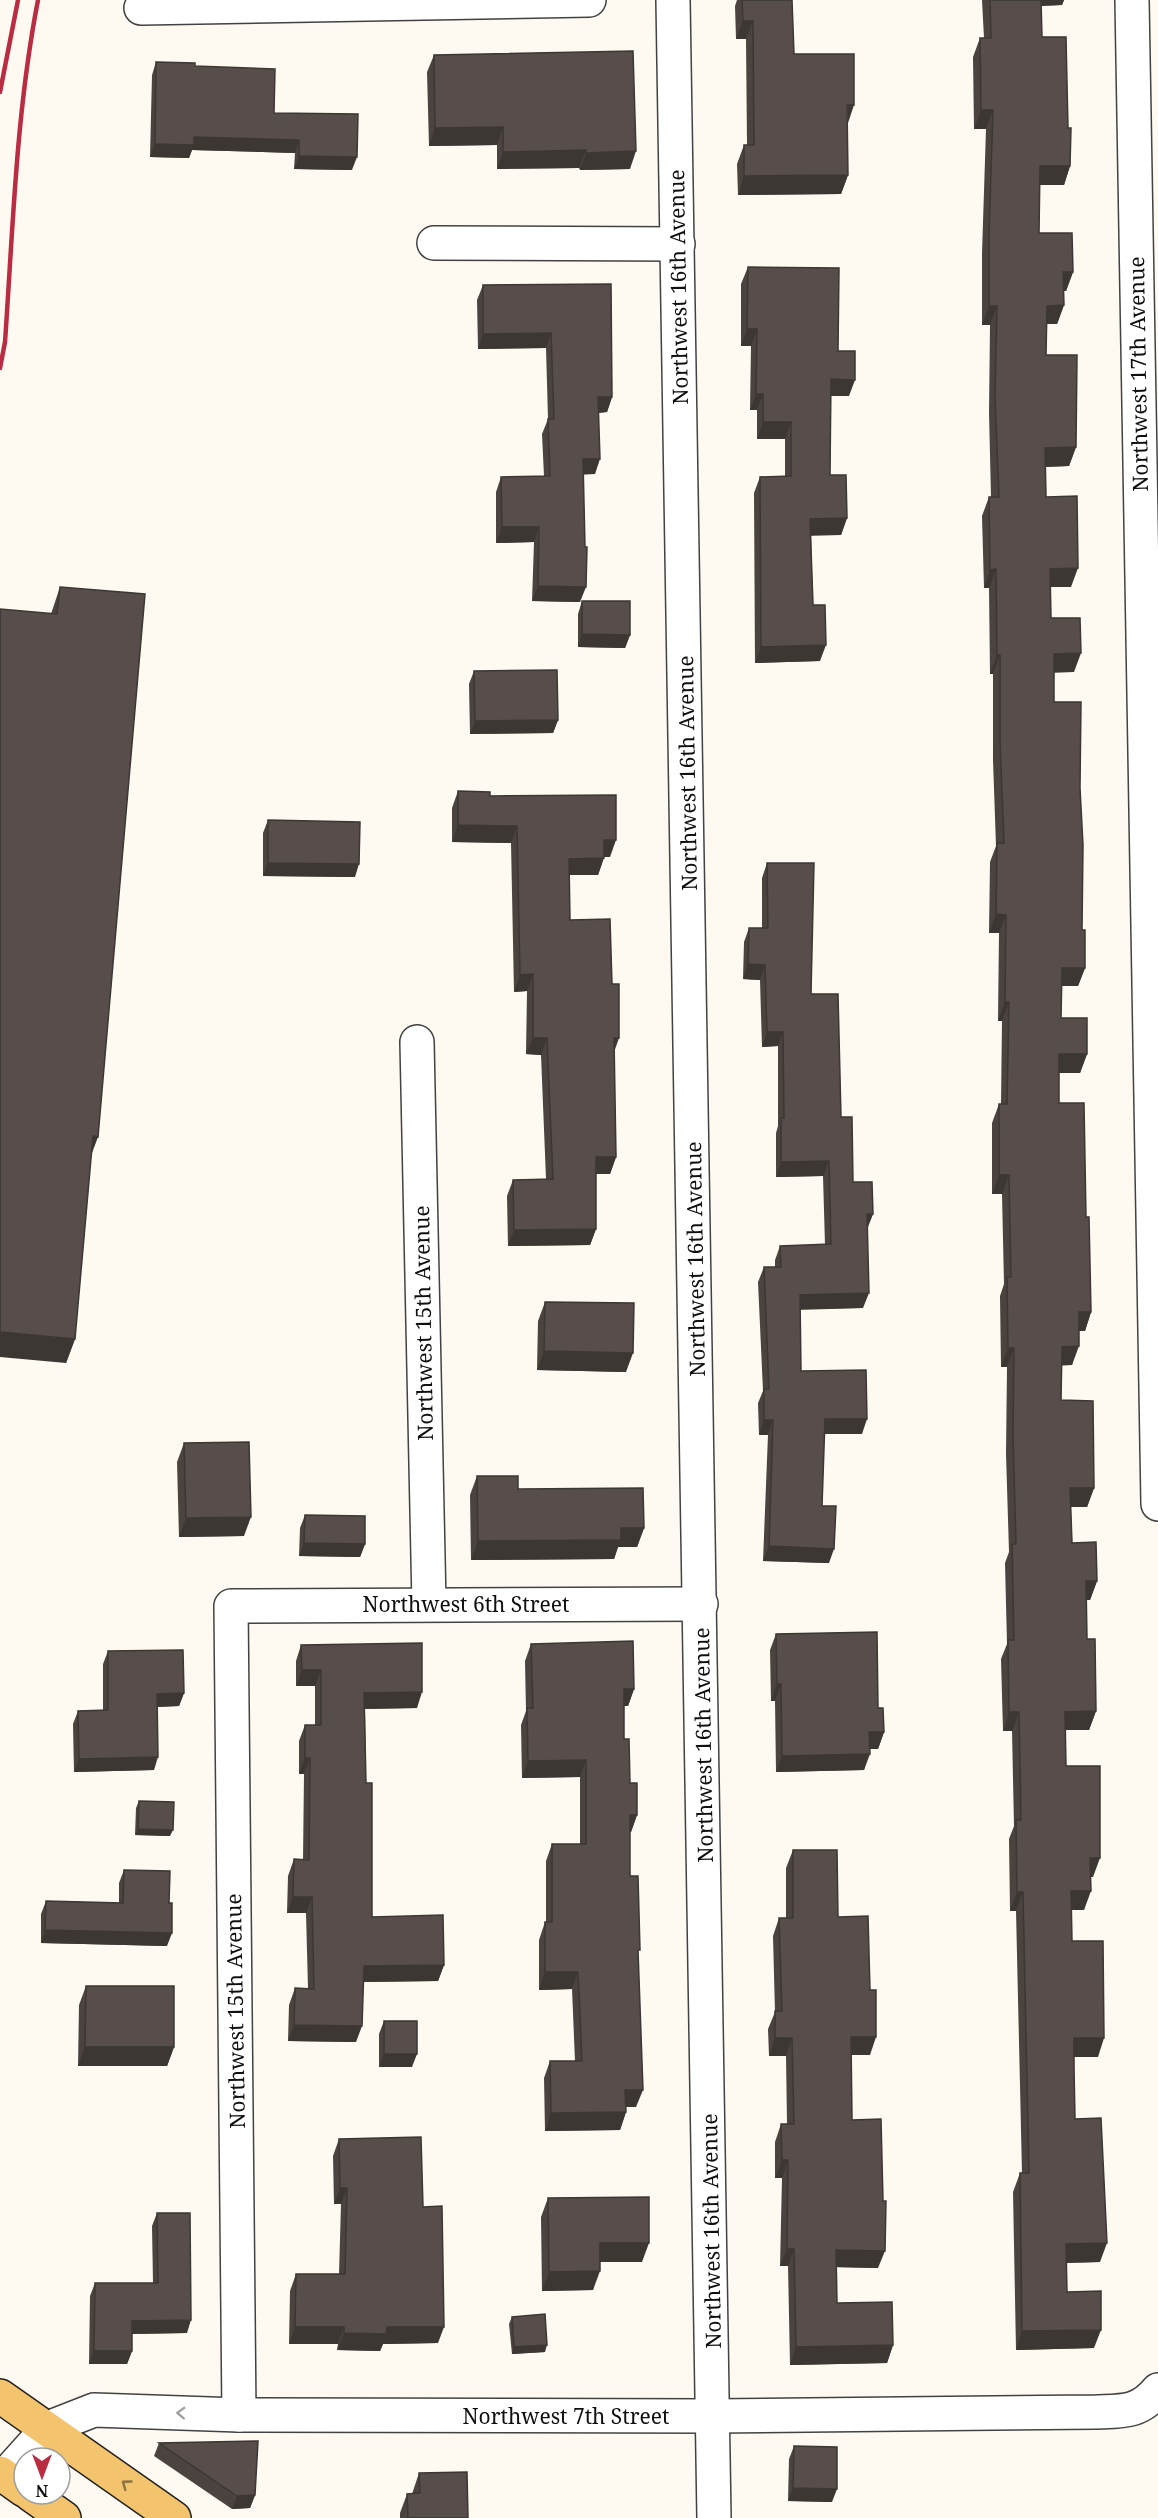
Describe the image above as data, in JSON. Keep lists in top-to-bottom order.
{
  "streets": {
    "street": [
      "Northwest 16th Avenue",
      "Northwest 17th Avenue",
      "Northwest 15th Avenue",
      "Northwest 6th Street",
      "Northwest 7th Street"
    ]
  },
  "crossings": [
    ["Northwest 16th Avenue", "Northwest 6th Street"],
    ["Northwest 16th Avenue", "Northwest 7th Street"],
    ["Northwest 15th Avenue", "Northwest 6th Street"],
    ["Northwest 15th Avenue", "Northwest 7th Street"]
  ],
  "north": "bottom"
}
